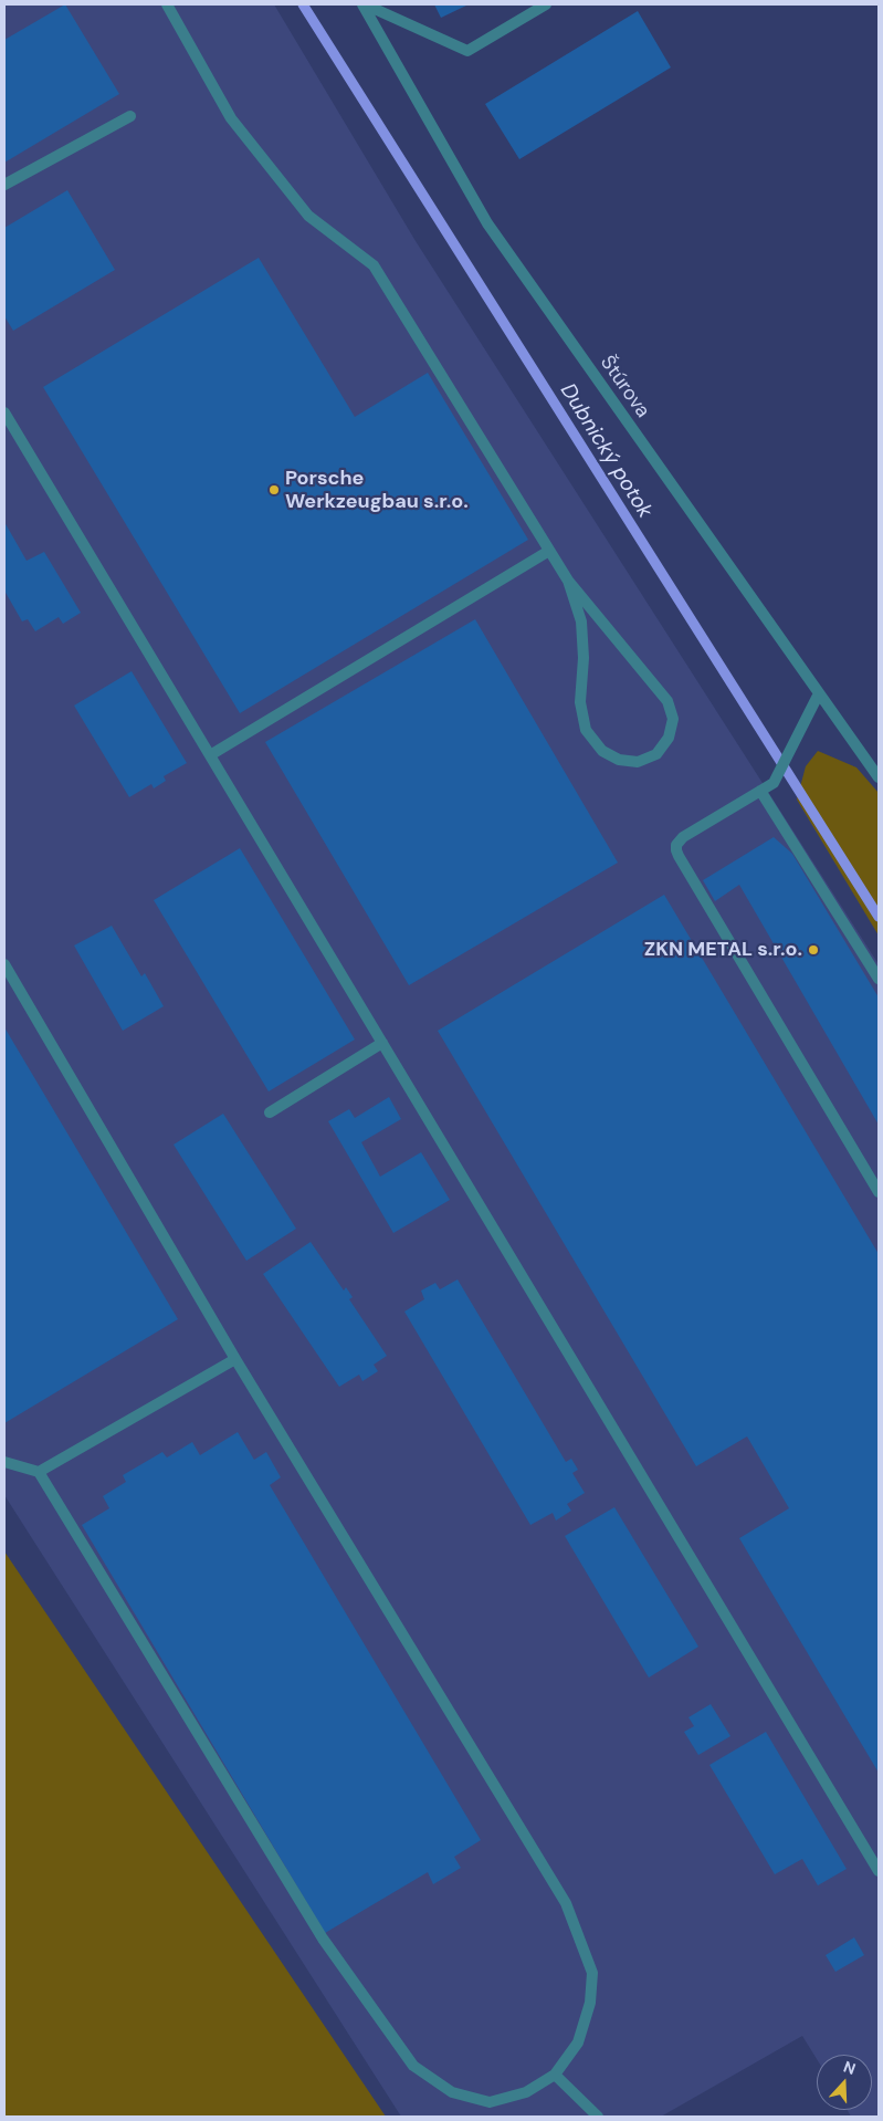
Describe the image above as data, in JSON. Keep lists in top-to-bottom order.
{
  "streets": {
    "lane": ["Štúrova"]
  },
  "water": ["Dubnický potok"],
  "places": ["Porsche Werkzeugbau s.r.o.", "ZKN METAL s.r.o."],
  "north": "top"
}
